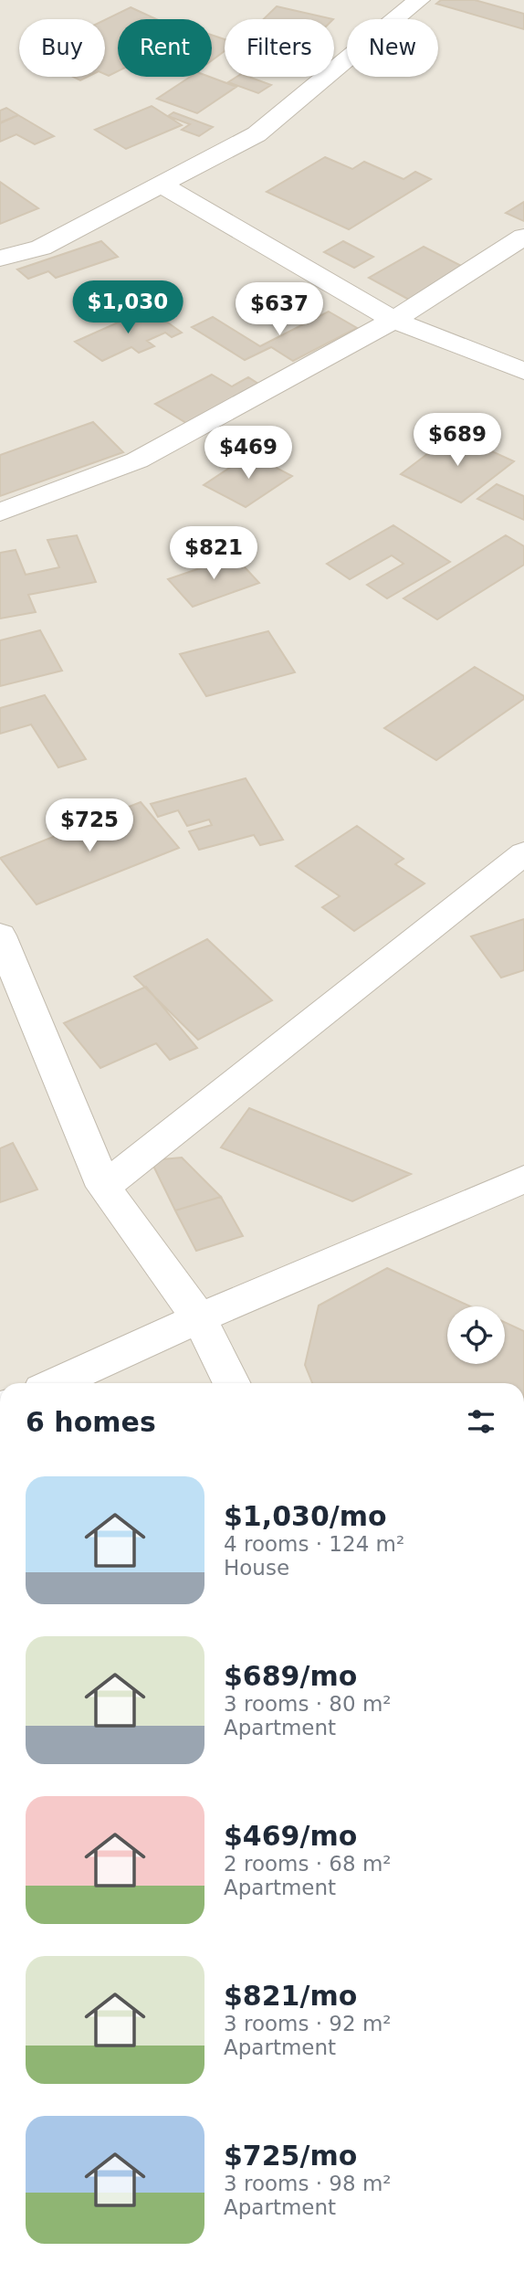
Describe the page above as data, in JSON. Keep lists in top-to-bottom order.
{
  "page": {
    "chip": [
      "Buy",
      "Rent",
      "Filters",
      "New"
    ],
    "price": [
      "$1,030",
      "$637",
      "$689",
      "$469",
      "$821",
      "$725"
    ],
    "heading": "6 homes",
    "list": [
      {
        "name": "$1,030/mo",
        "note": "4 rooms · 124 m² · House"
      },
      {
        "name": "$689/mo",
        "note": "3 rooms · 80 m² · Apartment"
      },
      {
        "name": "$469/mo",
        "note": "2 rooms · 68 m² · Apartment"
      },
      {
        "name": "$821/mo",
        "note": "3 rooms · 92 m² · Apartment"
      },
      {
        "name": "$725/mo",
        "note": "3 rooms · 98 m² · Apartment"
      }
    ]
  }
}
